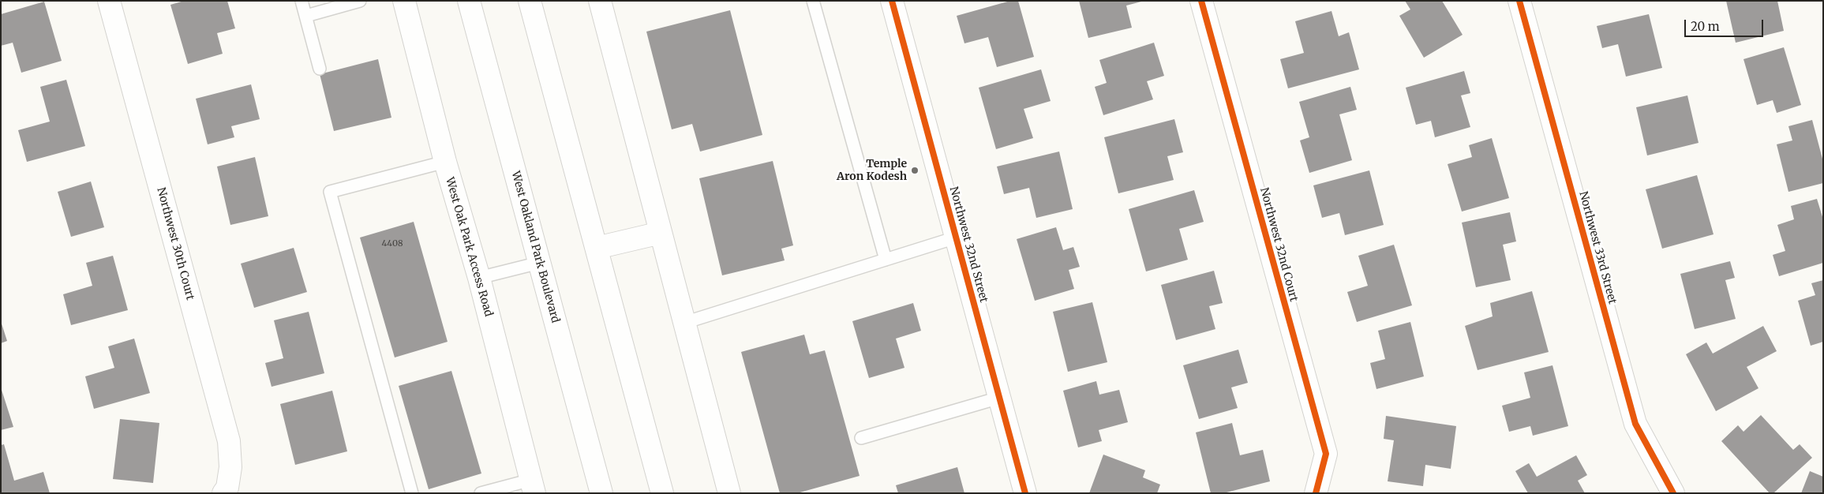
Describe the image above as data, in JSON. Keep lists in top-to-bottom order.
{
  "streets": {
    "street": [
      "Northwest 30th Court",
      "Northwest 32nd Street",
      "Northwest 32nd Court",
      "West Oak Park Access Road",
      "West Oakland Park Boulevard",
      "Northwest 33rd Street"
    ]
  },
  "places": ["Temple Aron Kodesh"],
  "house_numbers": ["4408"],
  "scale_bar": "20 m"
}
